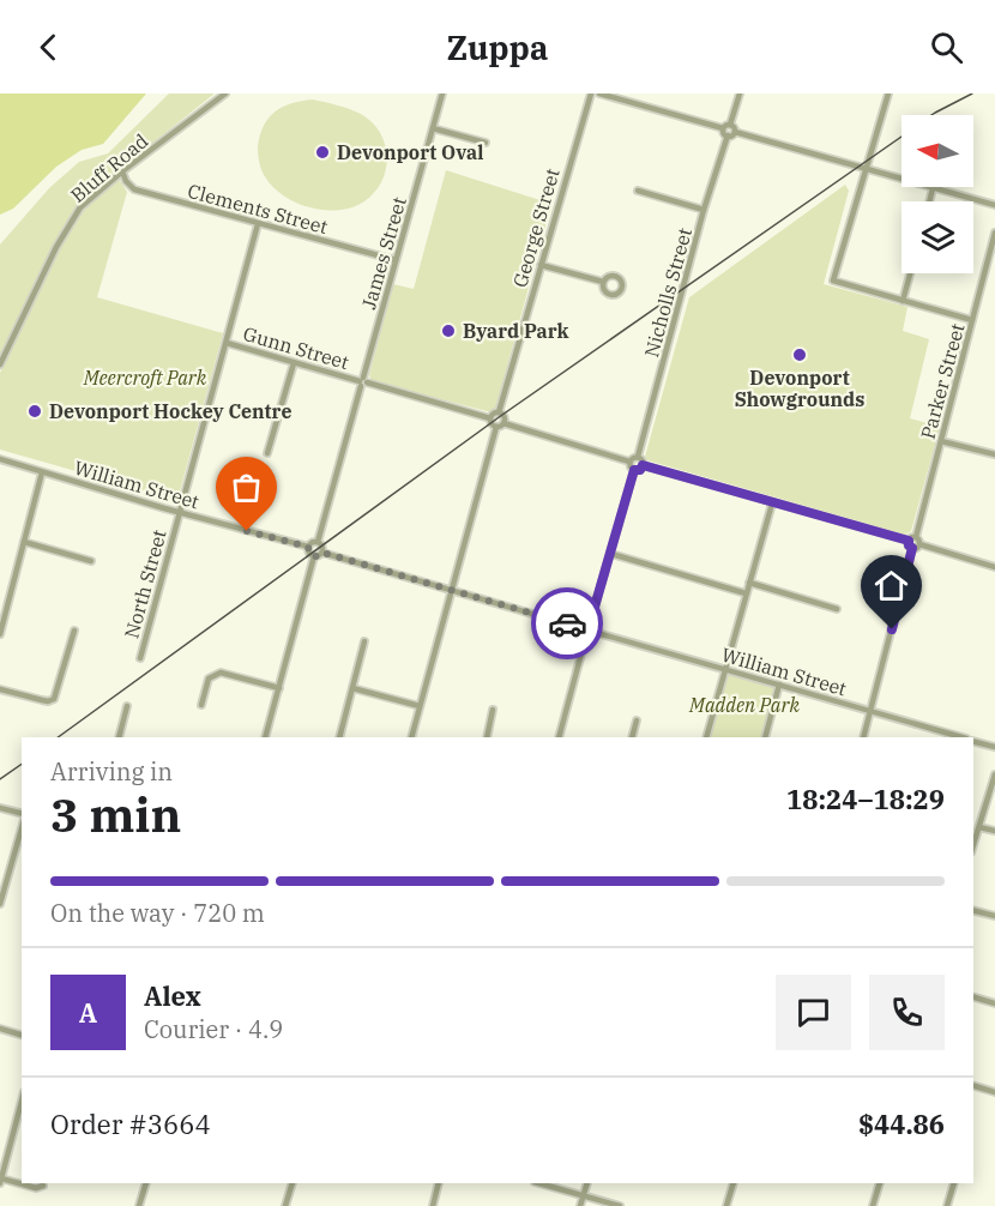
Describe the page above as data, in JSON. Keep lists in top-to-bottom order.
{
  "streets": {
    "street": [
      "Bluff Road",
      "Clements Street",
      "George Street",
      "James Street",
      "Nicholls Street",
      "Gunn Street",
      "Parker Street",
      "William Street",
      "North Street"
    ]
  },
  "crossings": [
    ["Bluff Road", "Clements Street"],
    ["Clements Street", "James Street"],
    ["Clements Street", "North Street"],
    ["George Street", "Gunn Street"],
    ["James Street", "Gunn Street"],
    ["James Street", "William Street"],
    ["Gunn Street", "North Street"],
    ["William Street", "North Street"]
  ],
  "parks": ["Meercroft Park", "Madden Park"],
  "places": [
    "Devonport Oval",
    "Byard Park",
    "Devonport Showgrounds",
    "Devonport Hockey Centre"
  ],
  "north": "left",
  "page": {
    "header": "Zuppa",
    "heading": ["3 min", "Arriving in", "18:24–18:29"],
    "panel": [
      "Alex",
      "Courier · 4.9",
      "Order #3664",
      "$44.86"
    ],
    "bar": "On the way · 720 m",
    "round": "A"
  }
}
